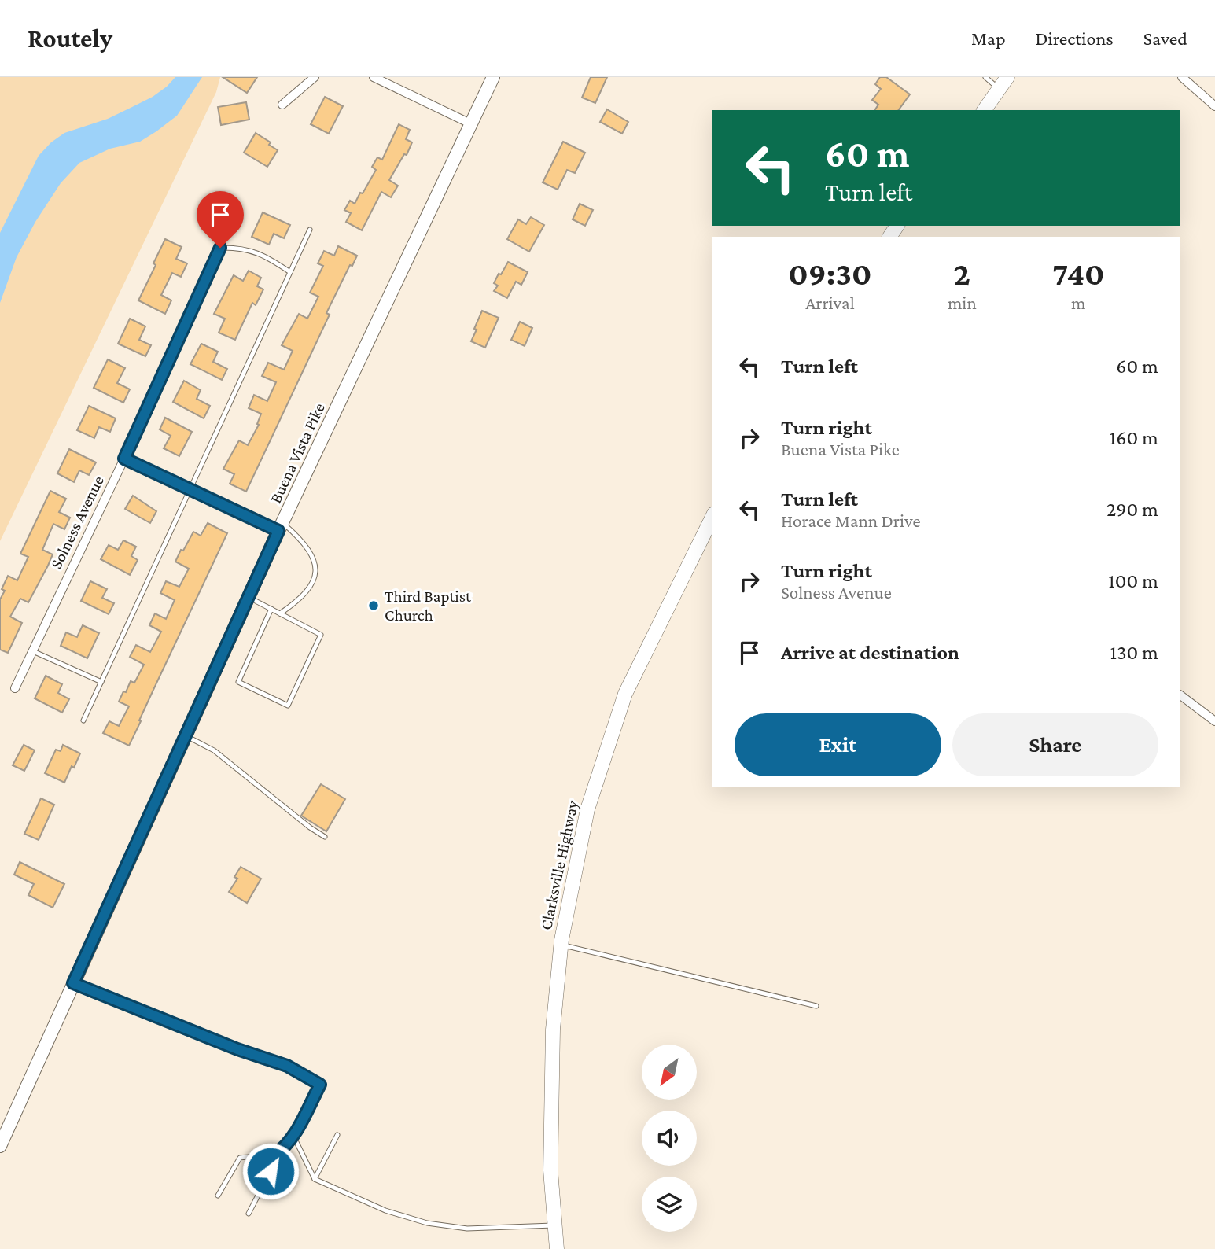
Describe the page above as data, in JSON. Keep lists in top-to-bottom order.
{
  "streets": {
    "main road": ["Buena Vista Pike", "Clarksville Highway"],
    "street": ["Solness Avenue"]
  },
  "places": ["Third Baptist Church"],
  "north": "bottom left",
  "page": {
    "header": "Routely",
    "nav": ["Map", "Directions", "Saved"],
    "turn": ["60 m", "Turn left"],
    "eta": [
      "09:30",
      "Arrival",
      "2",
      "min",
      "740",
      "m"
    ],
    "list": [
      {
        "name": "Turn left",
        "value": "60 m"
      },
      {
        "name": "Turn right",
        "note": "Buena Vista Pike",
        "value": "160 m"
      },
      {
        "name": "Turn left",
        "note": "Horace Mann Drive",
        "value": "290 m"
      },
      {
        "name": "Turn right",
        "note": "Solness Avenue",
        "value": "100 m"
      },
      {
        "name": "Arrive at destination",
        "value": "130 m"
      }
    ],
    "buttons": ["Exit", "Share"]
  }
}
